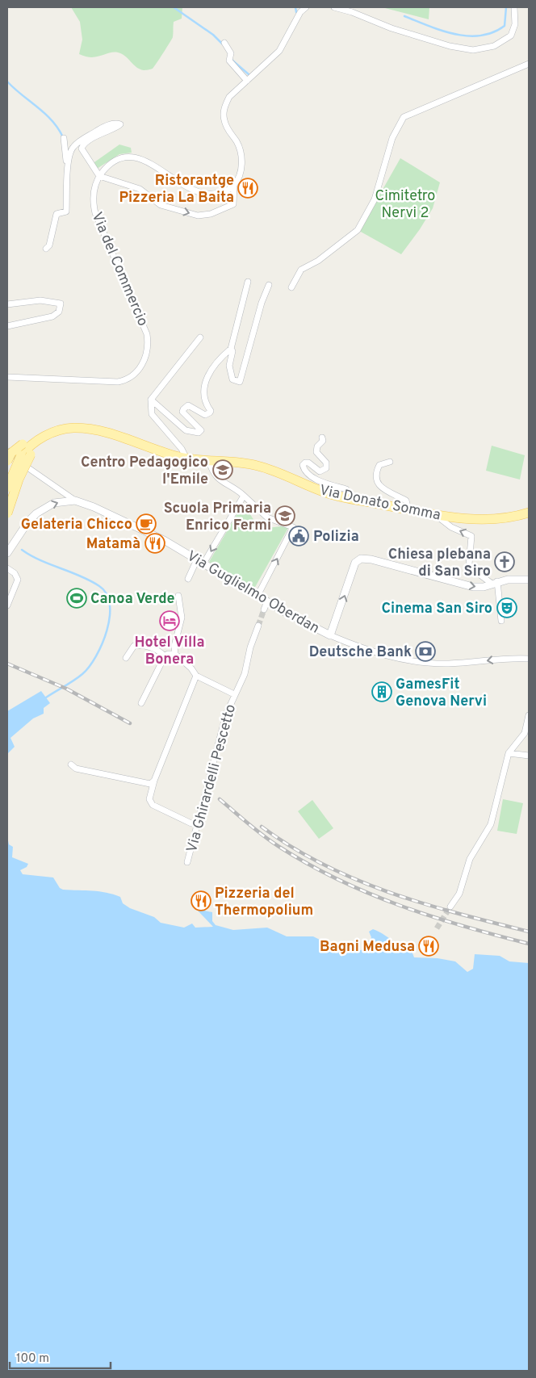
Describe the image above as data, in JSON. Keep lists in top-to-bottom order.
{
  "streets": {
    "main road": ["Via Donato Somma"],
    "street": ["Via del Commercio", "Via Guglielmo Oberdan", "Via Ghirardelli Pescetto"]
  },
  "one_way": ["Via Guglielmo Oberdan"],
  "parks": ["Cimitetro Nervi 2"],
  "places": {
    "restaurant": [
      "Ristorantge Pizzeria La Baita",
      "Matamà",
      "Pizzeria del Thermopolium",
      "Bagni Medusa"
    ],
    "school or university": ["Centro Pedagogico l'Emile", "Scuola Primaria Enrico Fermi"],
    "cafe": ["Gelateria Chicco"],
    "public building": ["Polizia"],
    "church": ["Chiesa plebana di San Siro"],
    "sports": ["Canoa Verde"],
    "theatre": ["Cinema San Siro"],
    "hotel": ["Hotel Villa Bonera"],
    "bank": ["Deutsche Bank"],
    "building": ["GamesFit Genova Nervi"]
  },
  "scale_bar": "100 m"
}
